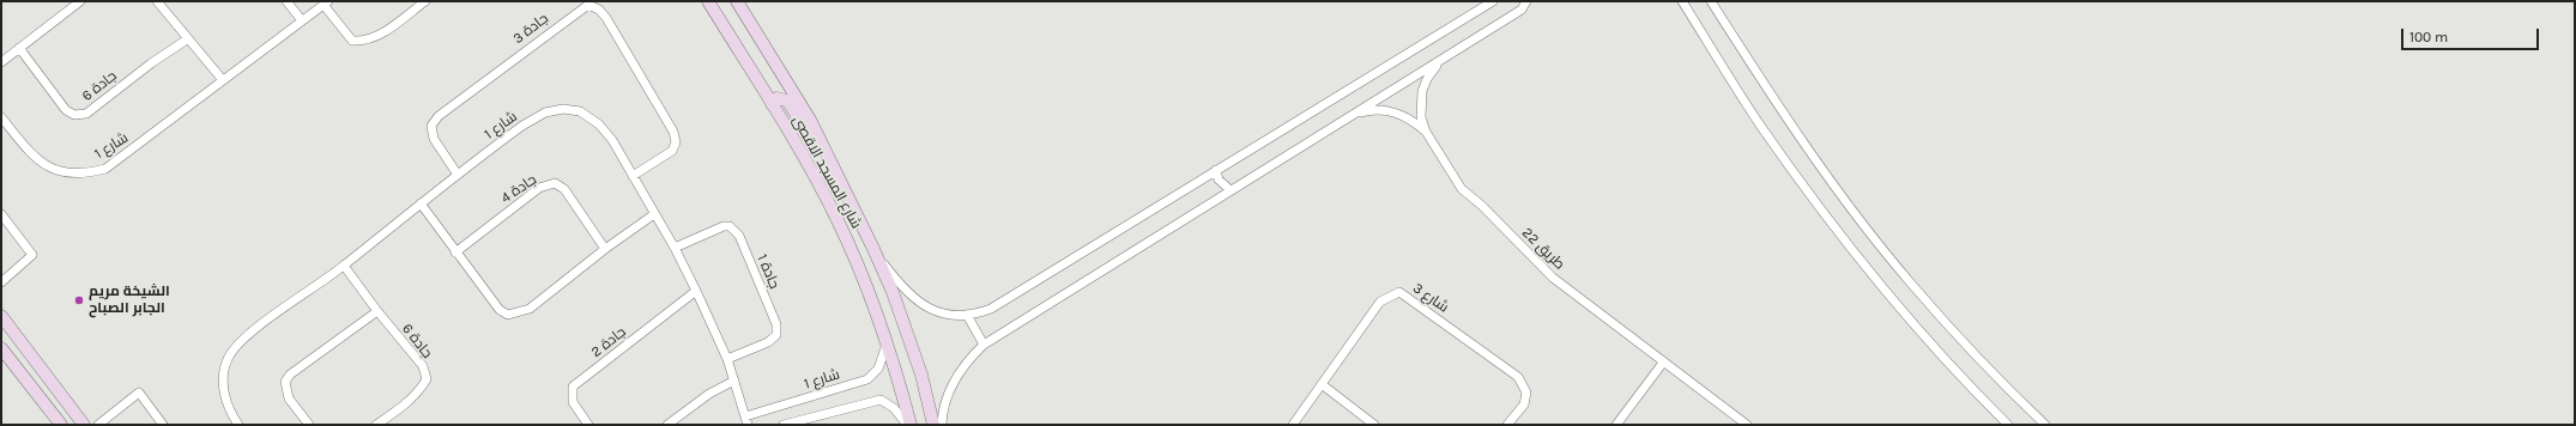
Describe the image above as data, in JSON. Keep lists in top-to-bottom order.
{
  "streets": {
    "main road": ["شارع المسجد الاقصى"],
    "street": [
      "جادة 3",
      "جادة 6",
      "شارع 1",
      "جادة 4",
      "طريق 22",
      "جادة 1",
      "شارع 3",
      "جادة 2"
    ]
  },
  "crossings": [
    ["جادة 3", "شارع 1"],
    ["جادة 6", "شارع 1"],
    ["شارع 1", "شارع المسجد الاقصى"],
    ["شارع 1", "جادة 1"],
    ["شارع 1", "جادة 2"]
  ],
  "places": ["الشيخة مريم الجابر الصباح"],
  "scale_bar": "100 m"
}
